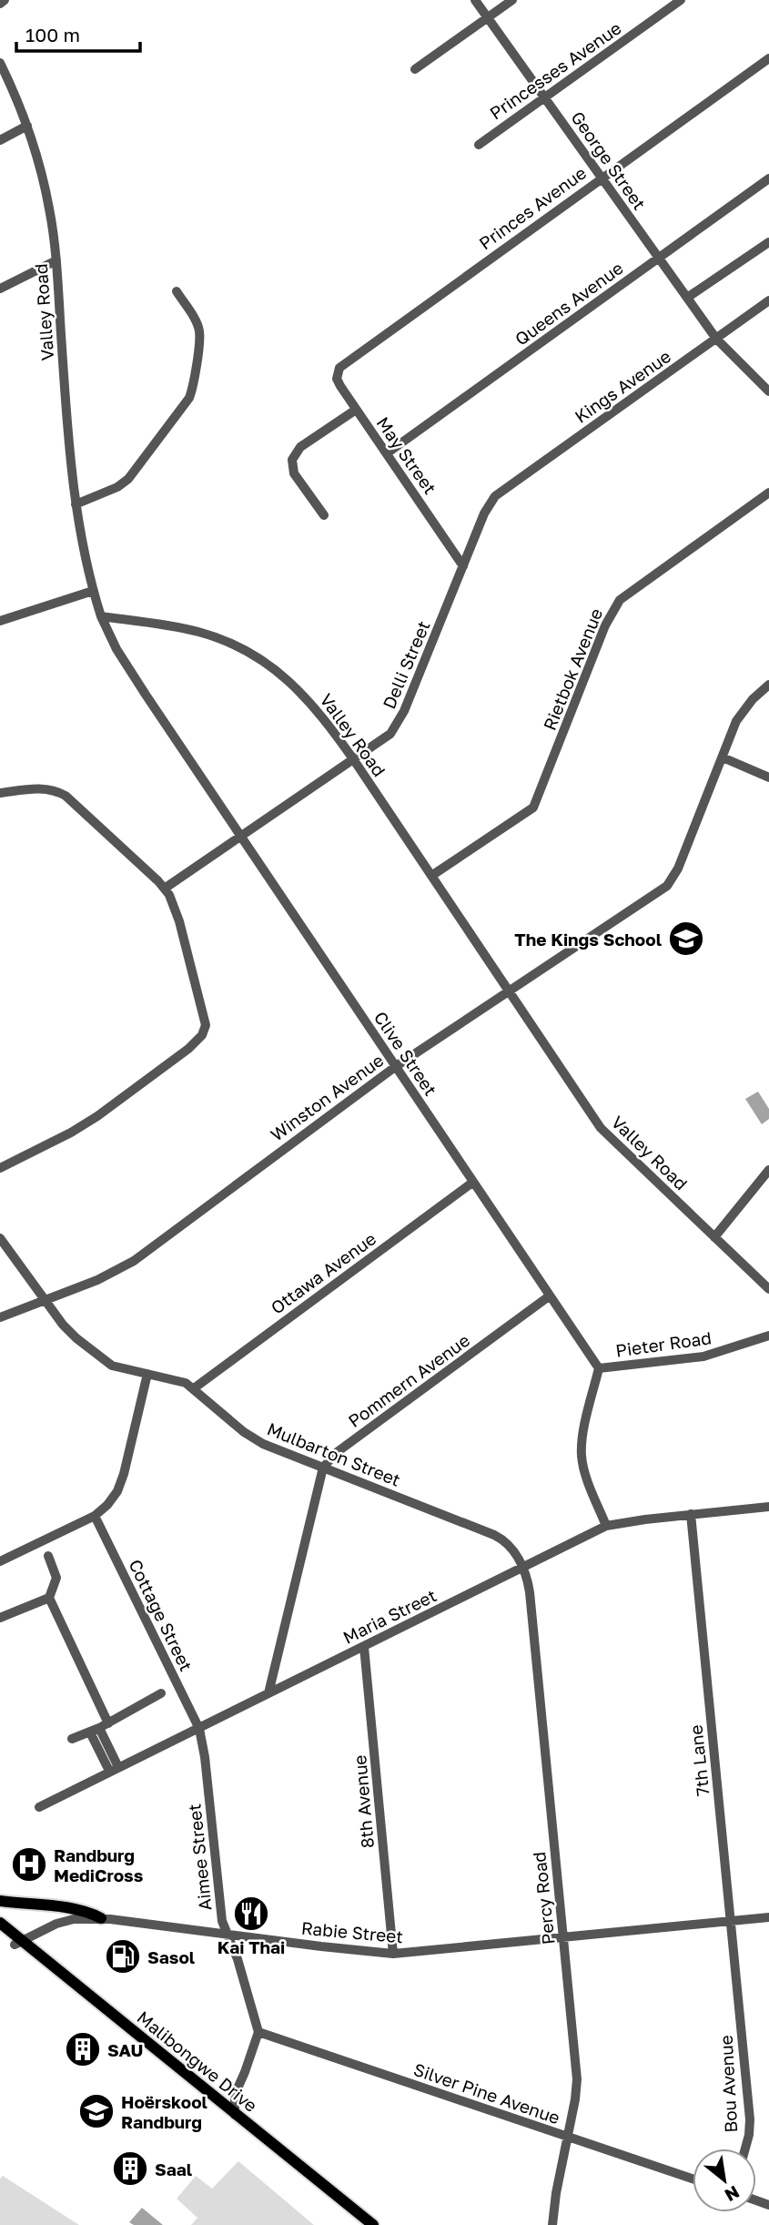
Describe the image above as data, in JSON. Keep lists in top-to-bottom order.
{
  "streets": {
    "main road": ["Malibongwe Drive"],
    "street": [
      "Princesses Avenue",
      "George Street",
      "Princes Avenue",
      "Queens Avenue",
      "Valley Road",
      "Kings Avenue",
      "May Street",
      "Delli Street",
      "Rietbok Avenue",
      "Clive Street",
      "Winston Avenue",
      "Ottawa Avenue",
      "Pieter Road",
      "Pommern Avenue",
      "Mulbarton Street",
      "Cottage Street",
      "Maria Street",
      "7th Lane",
      "8th Avenue",
      "Aimee Street",
      "Percy Road",
      "Rabie Street",
      "Bou Avenue",
      "Silver Pine Avenue"
    ]
  },
  "crossings": [
    ["Princesses Avenue", "George Street"],
    ["George Street", "Princes Avenue"],
    ["George Street", "Queens Avenue"],
    ["George Street", "Kings Avenue"],
    ["Princes Avenue", "May Street"],
    ["Queens Avenue", "May Street"],
    ["Valley Road", "Delli Street"],
    ["Valley Road", "Rietbok Avenue"],
    ["Valley Road", "Clive Street"],
    ["Valley Road", "Winston Avenue"],
    ["Kings Avenue", "Delli Street"],
    ["May Street", "Delli Street"],
    ["Delli Street", "Clive Street"],
    ["Clive Street", "Winston Avenue"],
    ["Clive Street", "Ottawa Avenue"],
    ["Clive Street", "Pieter Road"],
    ["Clive Street", "Pommern Avenue"],
    ["Winston Avenue", "Mulbarton Street"],
    ["Ottawa Avenue", "Mulbarton Street"],
    ["Pommern Avenue", "Mulbarton Street"],
    ["Mulbarton Street", "Maria Street"],
    ["Mulbarton Street", "Percy Road"],
    ["Cottage Street", "Maria Street"],
    ["Cottage Street", "Aimee Street"],
    ["Maria Street", "7th Lane"],
    ["Maria Street", "8th Avenue"],
    ["Maria Street", "Aimee Street"],
    ["Maria Street", "Percy Road"],
    ["7th Lane", "Rabie Street"],
    ["7th Lane", "Bou Avenue"],
    ["8th Avenue", "Rabie Street"],
    ["Aimee Street", "Rabie Street"],
    ["Aimee Street", "Silver Pine Avenue"],
    ["Percy Road", "Rabie Street"],
    ["Percy Road", "Silver Pine Avenue"],
    ["Rabie Street", "Malibongwe Drive"]
  ],
  "places": {
    "school or university": ["The Kings School", "Hoërskool Randburg"],
    "hospital": ["Randburg MediCross"],
    "restaurant": ["Kai Thai"],
    "fuel station": ["Sasol"],
    "building": ["SAU", "Saal"]
  },
  "scale_bar": "100 m",
  "north": "bottom right"
}
